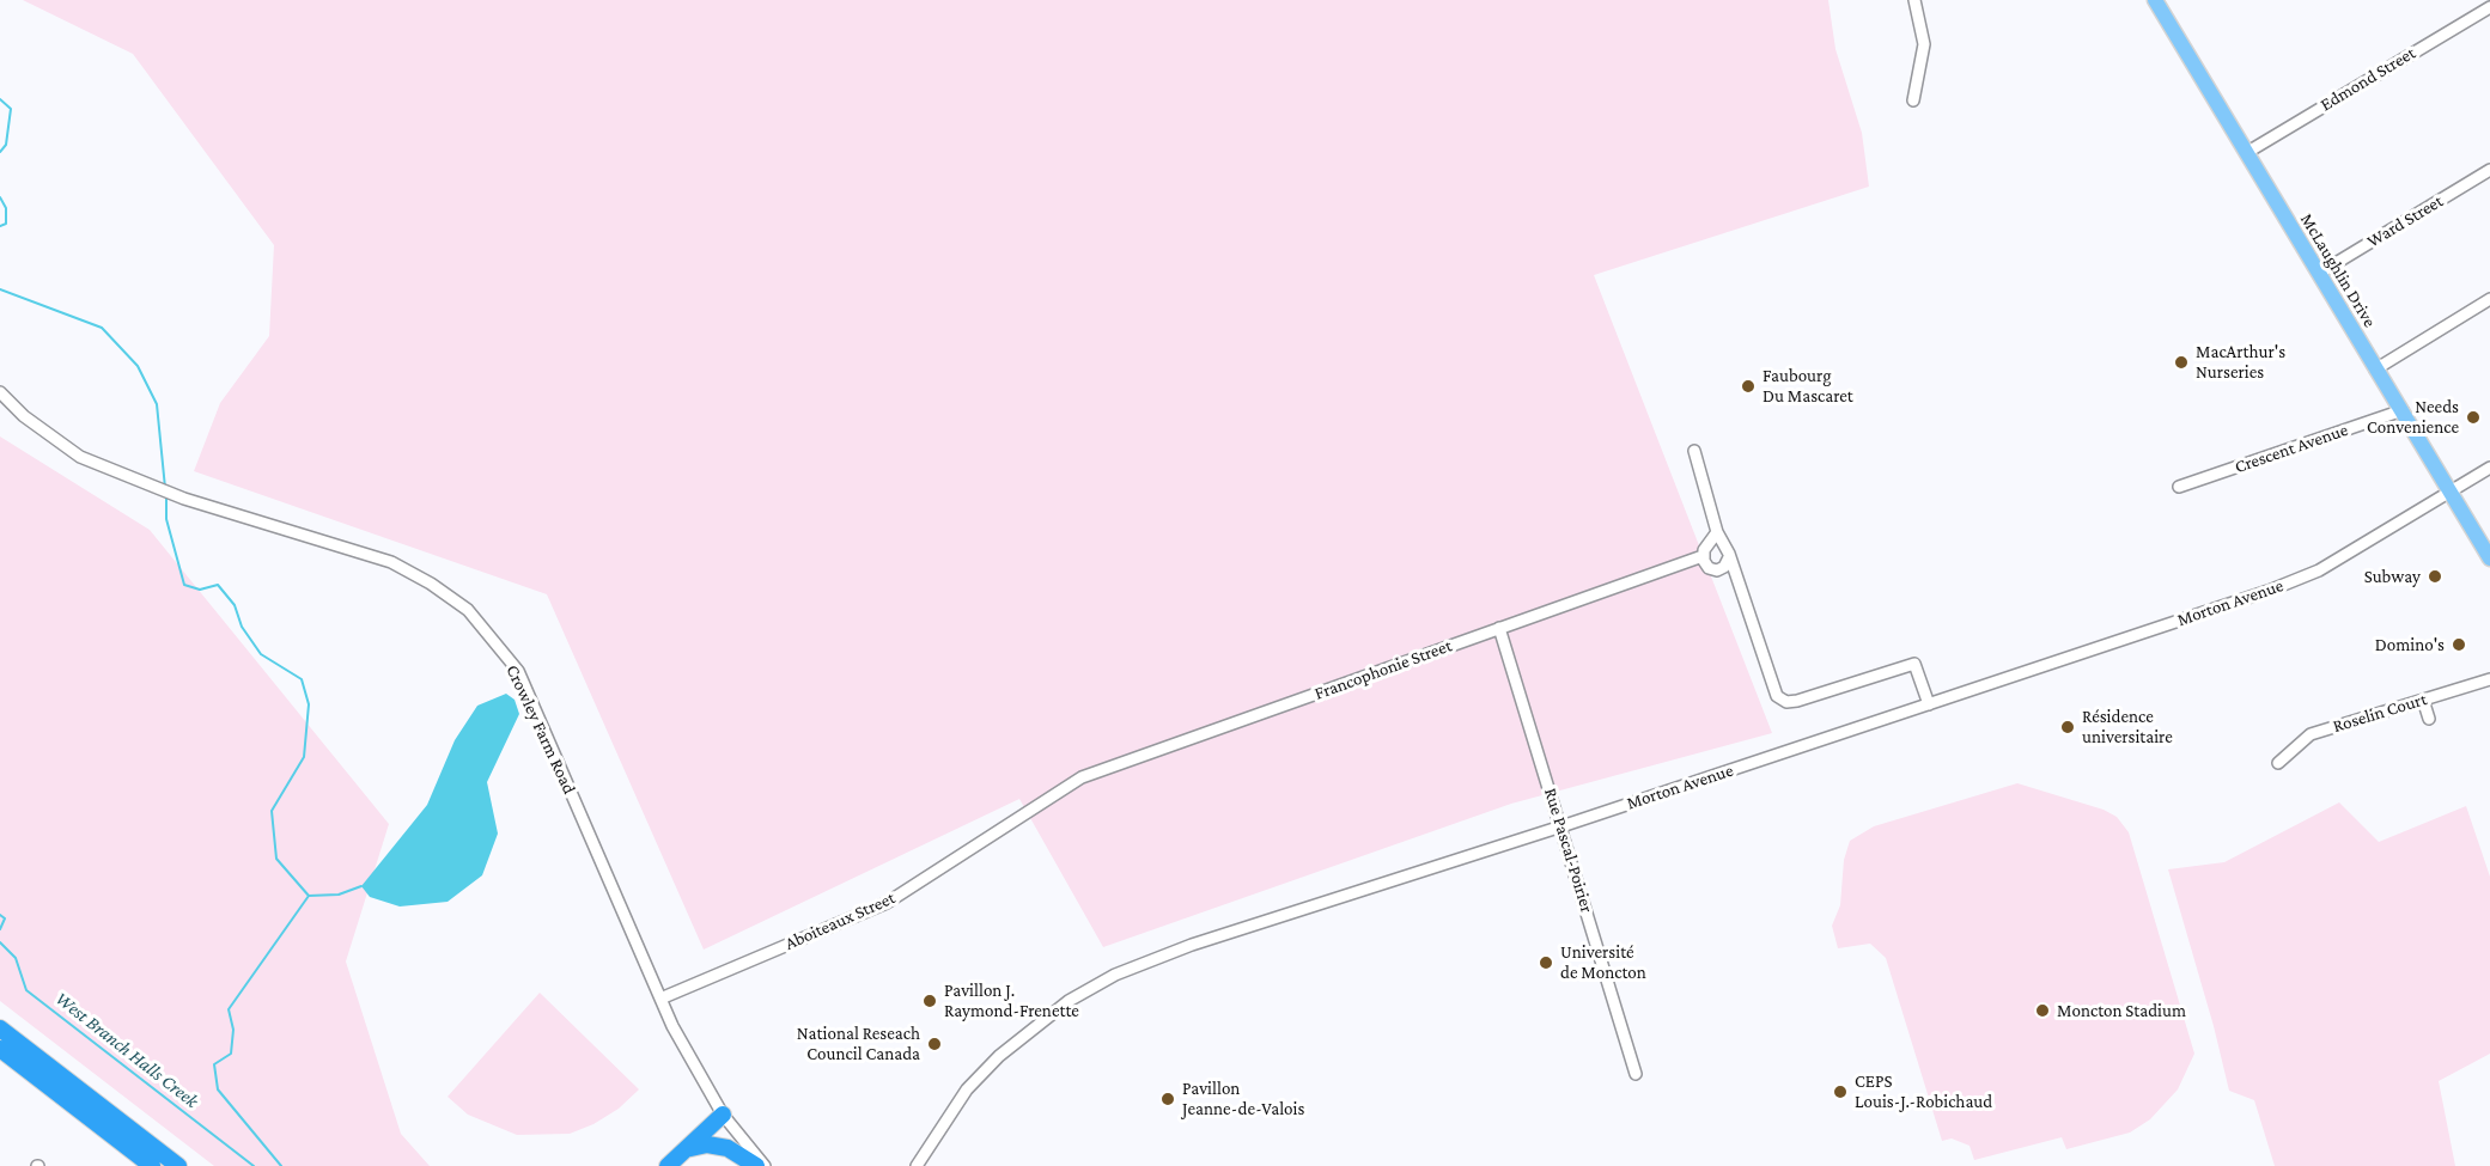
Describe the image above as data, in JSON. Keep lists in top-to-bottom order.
{
  "streets": {
    "main road": ["McLaughlin Drive"],
    "street": [
      "Edmond Street",
      "Ward Street",
      "Crescent Avenue",
      "Morton Avenue",
      "Francophonie Street",
      "Roselin Court",
      "Crowley Farm Road",
      "Rue Pascal-Poirier",
      "Aboiteaux Street"
    ]
  },
  "crossings": [
    ["Edmond Street", "McLaughlin Drive"],
    ["Ward Street", "McLaughlin Drive"],
    ["McLaughlin Drive", "Crescent Avenue"],
    ["McLaughlin Drive", "Morton Avenue"],
    ["Morton Avenue", "Rue Pascal-Poirier"],
    ["Francophonie Street", "Rue Pascal-Poirier"],
    ["Francophonie Street", "Aboiteaux Street"],
    ["Crowley Farm Road", "Aboiteaux Street"]
  ],
  "water": ["West Branch Halls Creek"],
  "places": [
    "MacArthur's Nurseries",
    "Faubourg Du Mascaret",
    "Needs Convenience",
    "Subway",
    "Domino's",
    "Résidence universitaire",
    "Université de Moncton",
    "Pavillon J. Raymond-Frenette",
    "Moncton Stadium",
    "National Reseach Council Canada",
    "CEPS Louis-J.-Robichaud",
    "Pavillon Jeanne-de-Valois"
  ]
}
